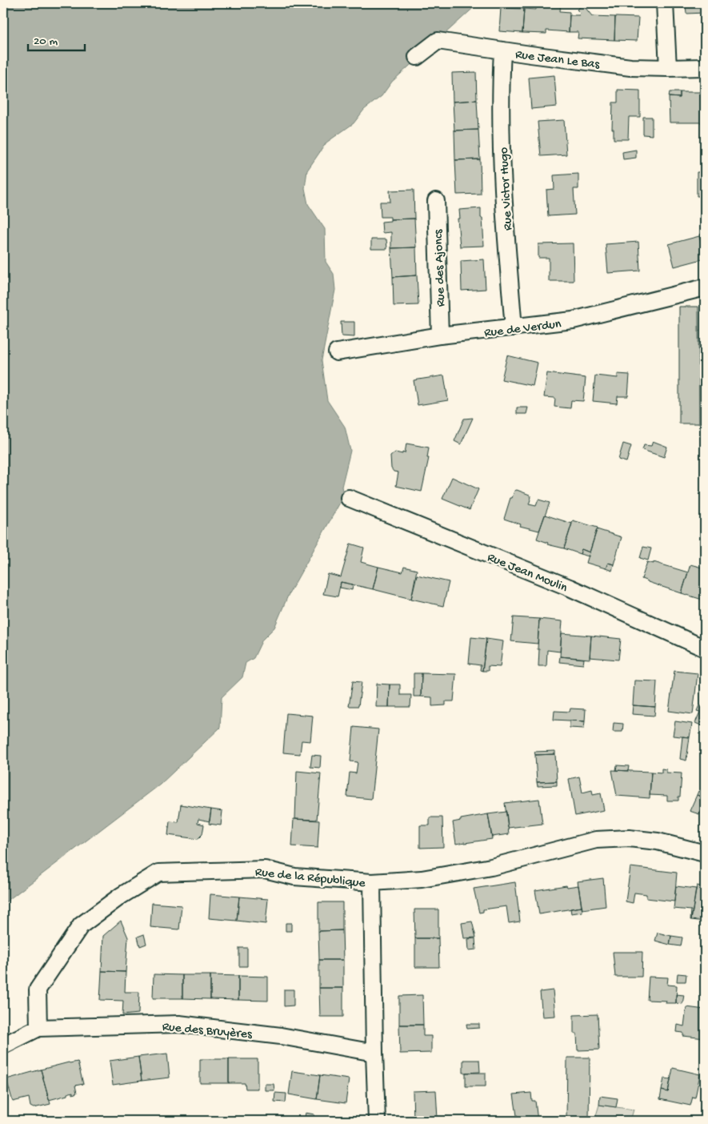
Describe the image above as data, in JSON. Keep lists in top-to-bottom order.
{
  "streets": {
    "street": [
      "Rue Jean Le Bas",
      "Rue Victor Hugo",
      "Rue des Ajoncs",
      "Rue de Verdun",
      "Rue Jean Moulin",
      "Rue de la République",
      "Rue des Bruyères"
    ]
  },
  "crossings": [
    ["Rue Jean Le Bas", "Rue Victor Hugo"],
    ["Rue Victor Hugo", "Rue de Verdun"],
    ["Rue des Ajoncs", "Rue de Verdun"],
    ["Rue de la République", "Rue des Bruyères"]
  ],
  "scale_bar": "20 m"
}
